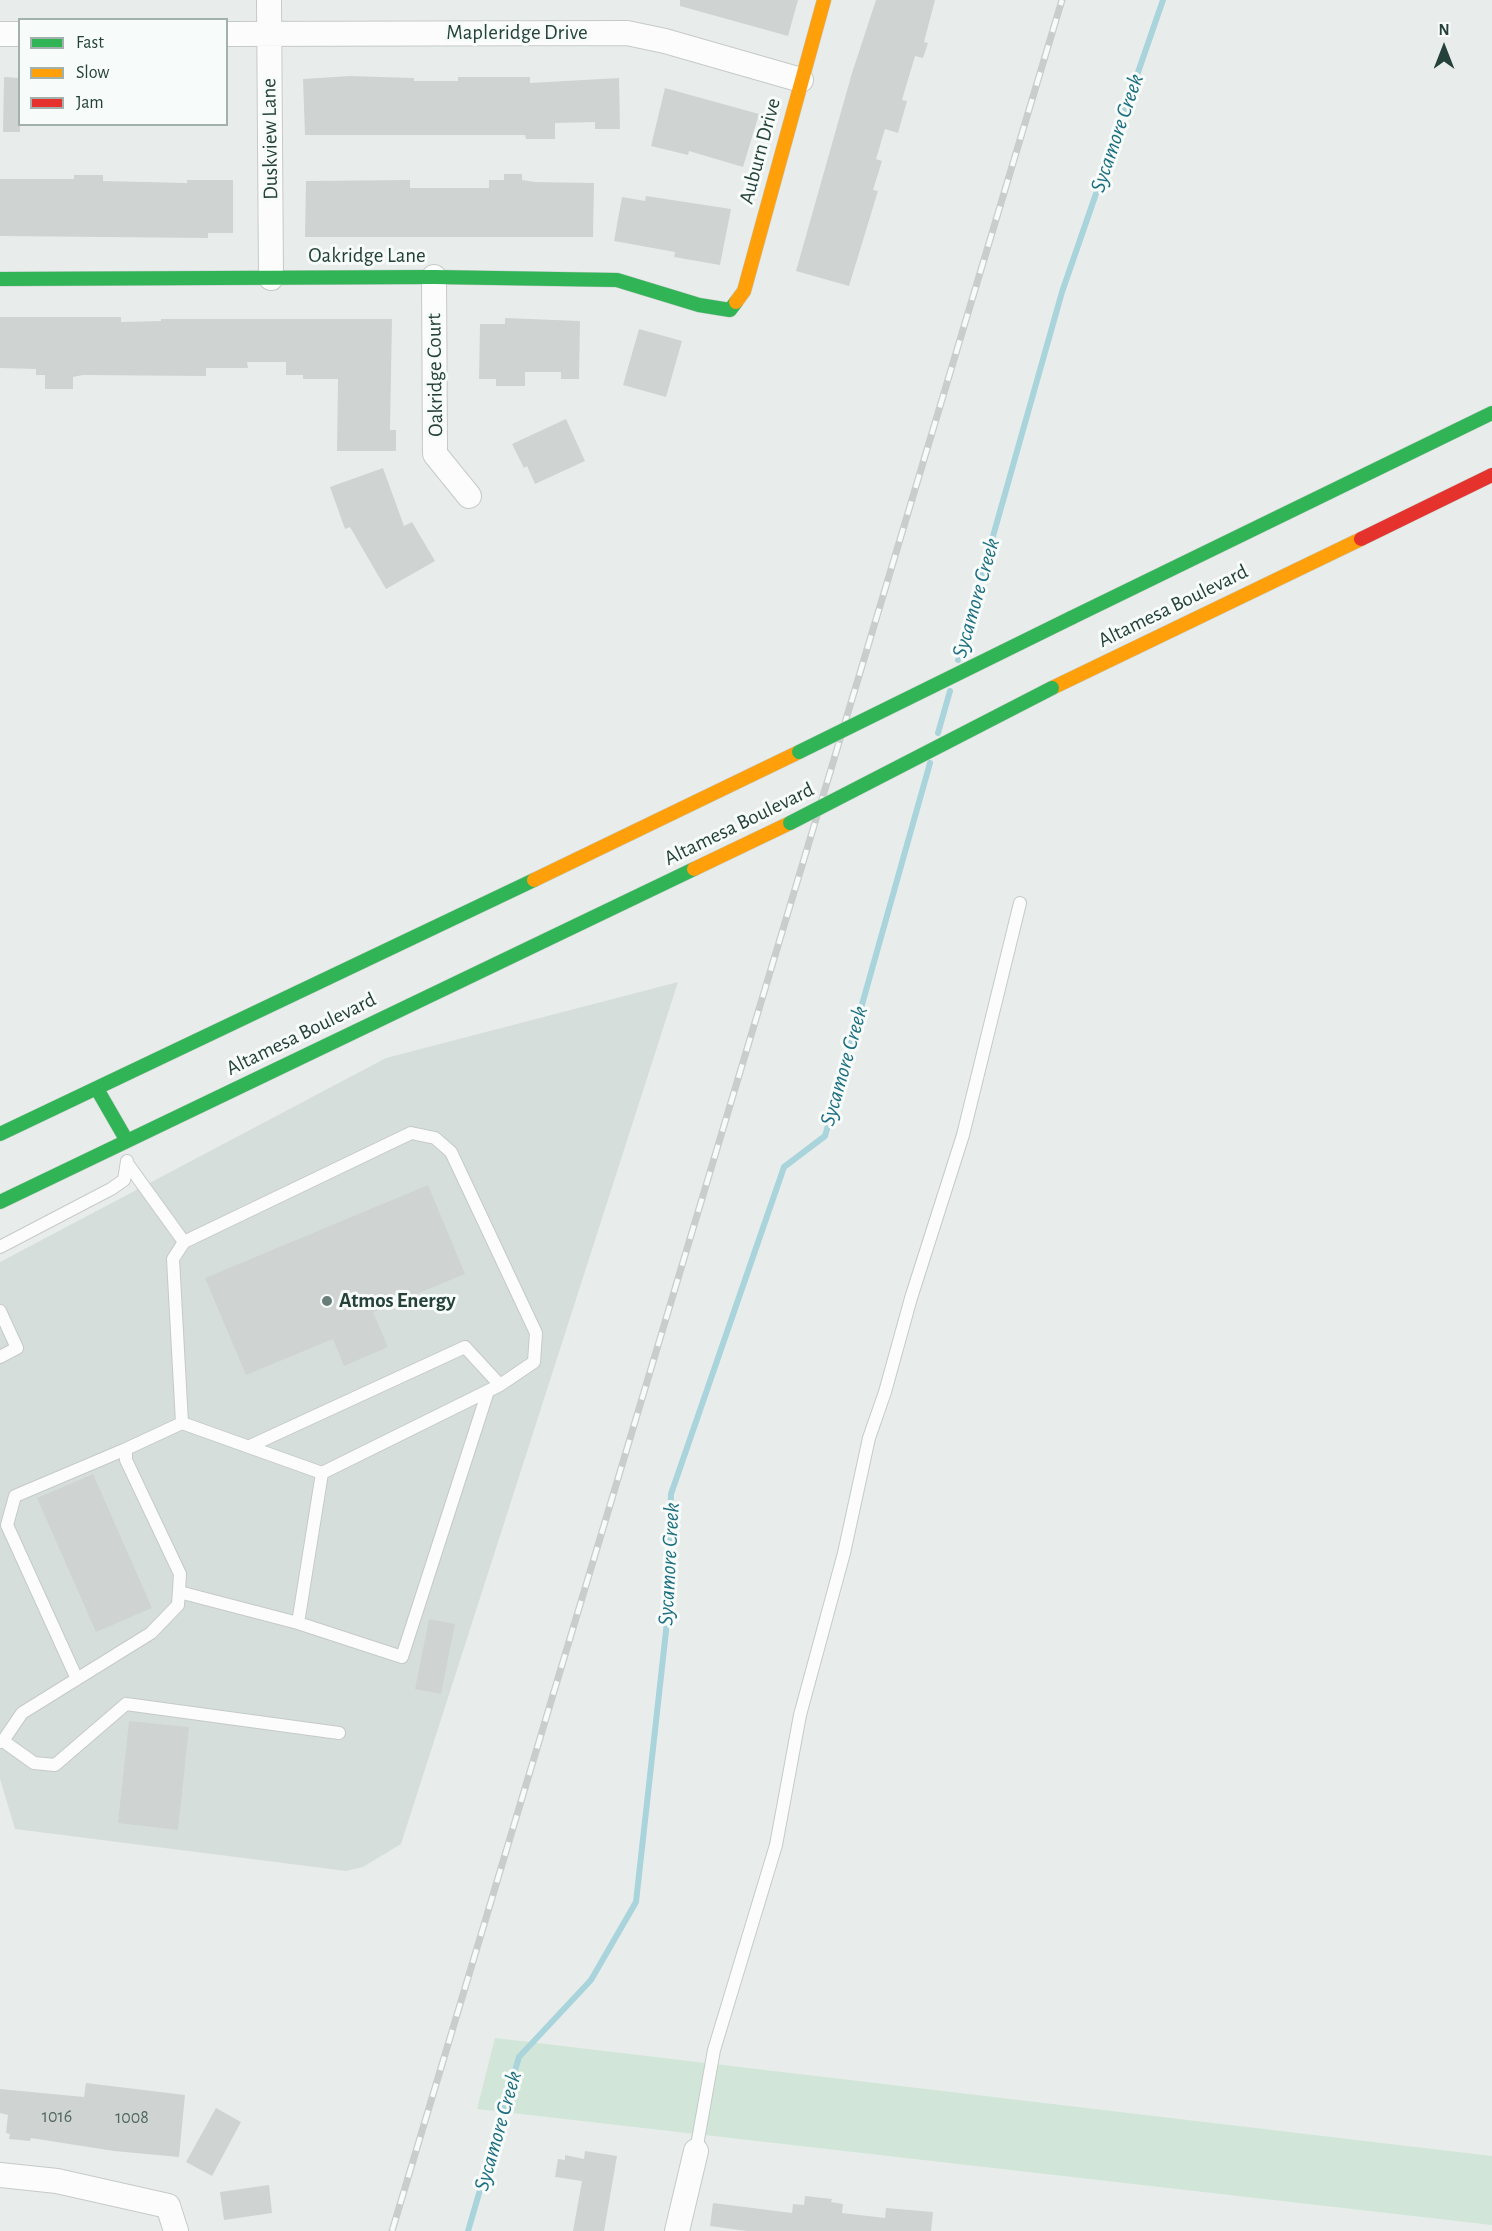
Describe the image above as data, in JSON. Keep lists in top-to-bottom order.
{
  "streets": {
    "main road": ["Auburn Drive", "Oakridge Lane", "Altamesa Boulevard"],
    "street": ["Mapleridge Drive", "Duskview Lane", "Oakridge Court"]
  },
  "crossings": [
    ["Mapleridge Drive", "Duskview Lane"],
    ["Mapleridge Drive", "Auburn Drive"],
    ["Duskview Lane", "Oakridge Lane"],
    ["Auburn Drive", "Oakridge Lane"],
    ["Oakridge Lane", "Oakridge Court"]
  ],
  "water": ["Sycamore Creek"],
  "places": ["Atmos Energy"],
  "house_numbers": ["1016", "1008"],
  "legend": ["Fast", "Slow", "Jam"],
  "north": "top"
}
